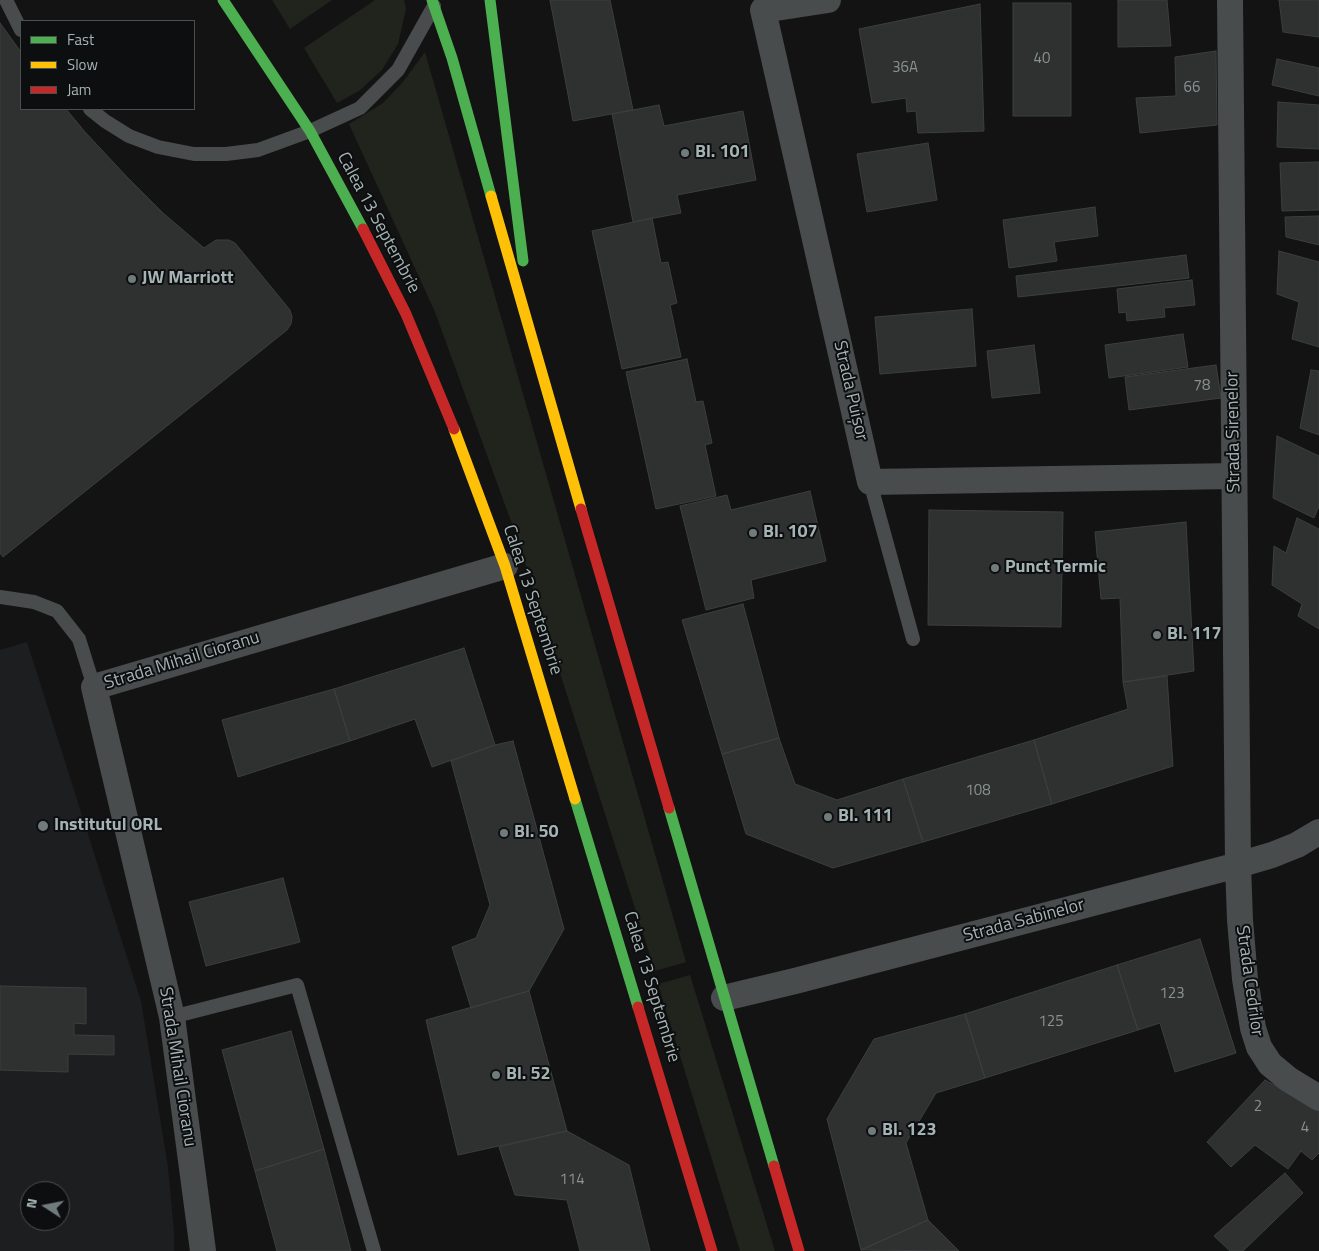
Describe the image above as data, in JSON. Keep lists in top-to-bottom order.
{
  "streets": {
    "main road": ["Calea 13 Septembrie"],
    "street": [
      "Strada Puișor",
      "Strada Sirenelor",
      "Strada Mihail Cioranu",
      "Strada Sabinelor",
      "Strada Cedrilor"
    ]
  },
  "crossings": [
    ["Calea 13 Septembrie", "Strada Mihail Cioranu"],
    ["Strada Sirenelor", "Strada Sabinelor"],
    ["Strada Sirenelor", "Strada Cedrilor"],
    ["Strada Sabinelor", "Strada Cedrilor"]
  ],
  "places": [
    "Bl. 101",
    "JW Marriott",
    "Bl. 107",
    "Punct Termic",
    "Bl. 117",
    "Bl. 111",
    "Institutul ORL",
    "Bl. 50",
    "Bl. 52",
    "Bl. 123"
  ],
  "house_numbers": [
    "40",
    "36A",
    "66",
    "78",
    "108",
    "123",
    "125",
    "2",
    "4",
    "114"
  ],
  "legend": ["Fast", "Slow", "Jam"],
  "north": "left"
}
